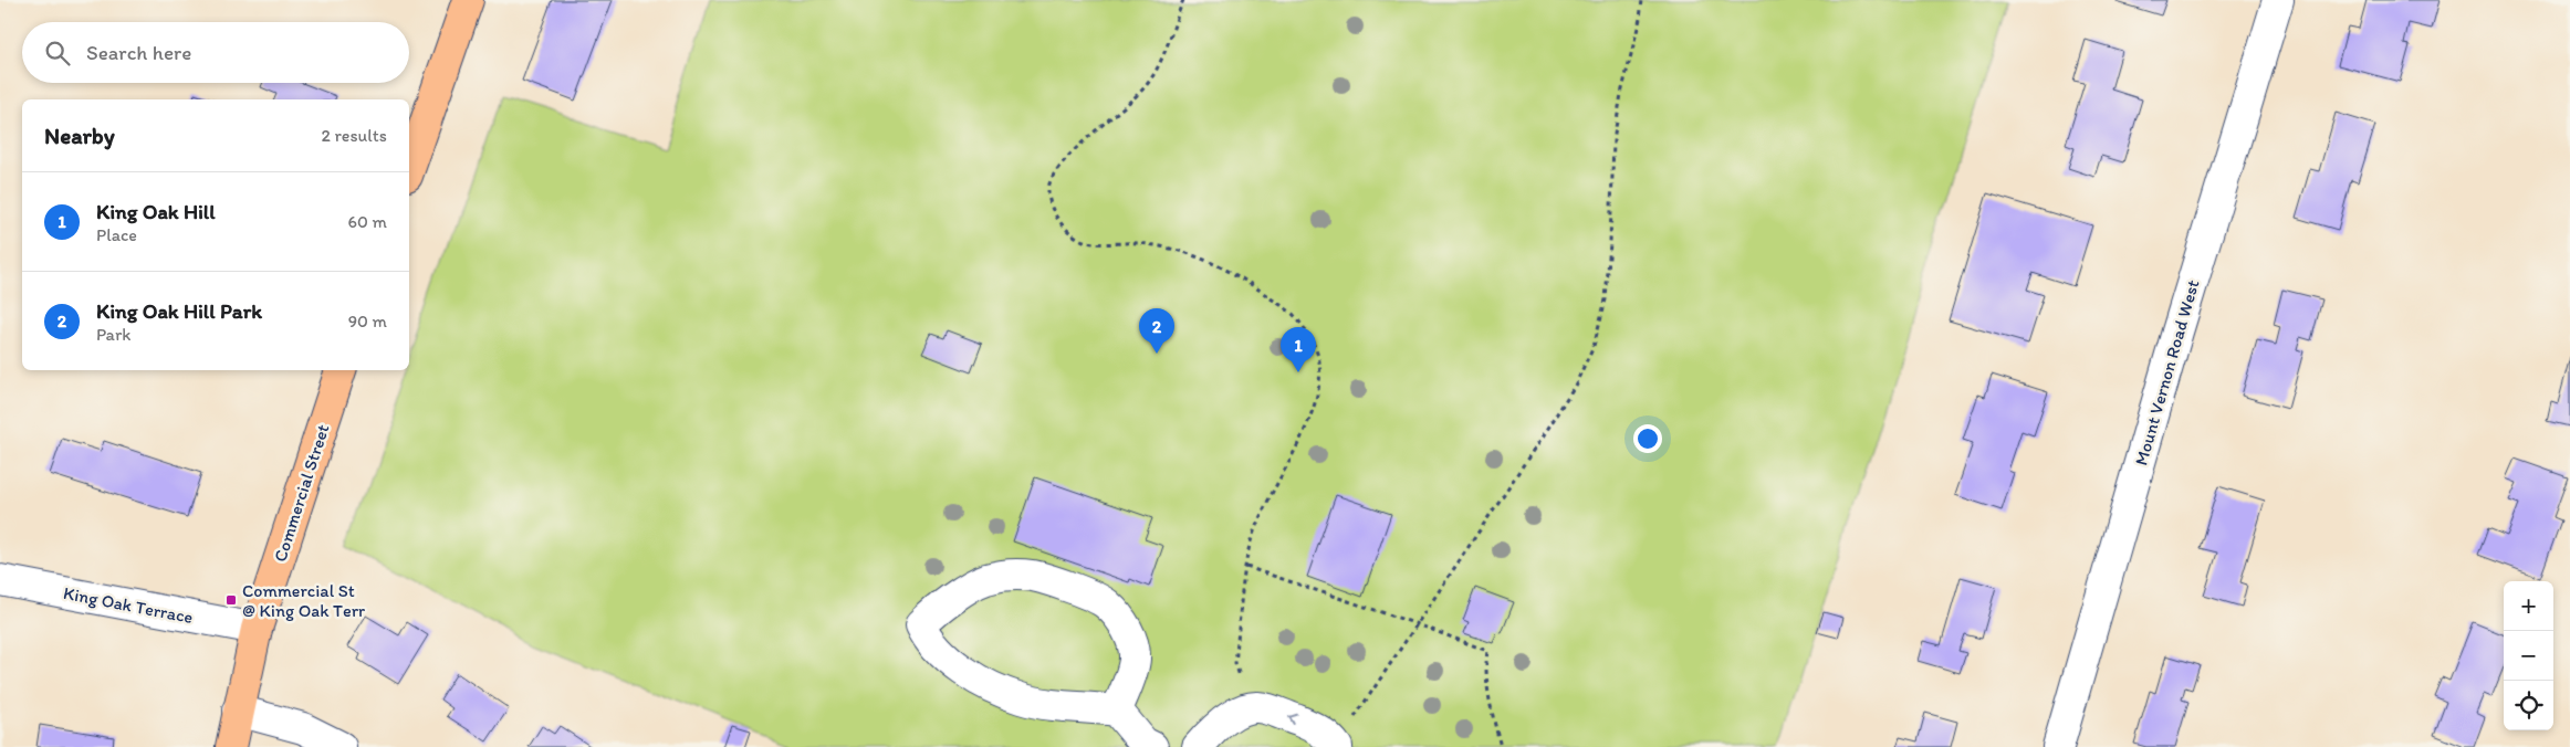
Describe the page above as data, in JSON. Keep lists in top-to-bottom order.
{
  "streets": {
    "main road": ["Commercial Street"],
    "street": ["Mount Vernon Road West", "King Oak Terrace"]
  },
  "crossings": [
    ["Commercial Street", "King Oak Terrace"]
  ],
  "places": {
    "transit": ["Commercial St @ King Oak Terr"]
  },
  "page": {
    "search": "Search here",
    "heading": ["Nearby", "2 results"],
    "list": [
      {
        "mark": "1",
        "name": "King Oak Hill",
        "note": "Place",
        "value": "60 m"
      },
      {
        "mark": "2",
        "name": "King Oak Hill Park",
        "note": "Park",
        "value": "90 m"
      }
    ],
    "pins": ["2", "1"],
    "map_buttons": ["+", "−"]
  }
}
